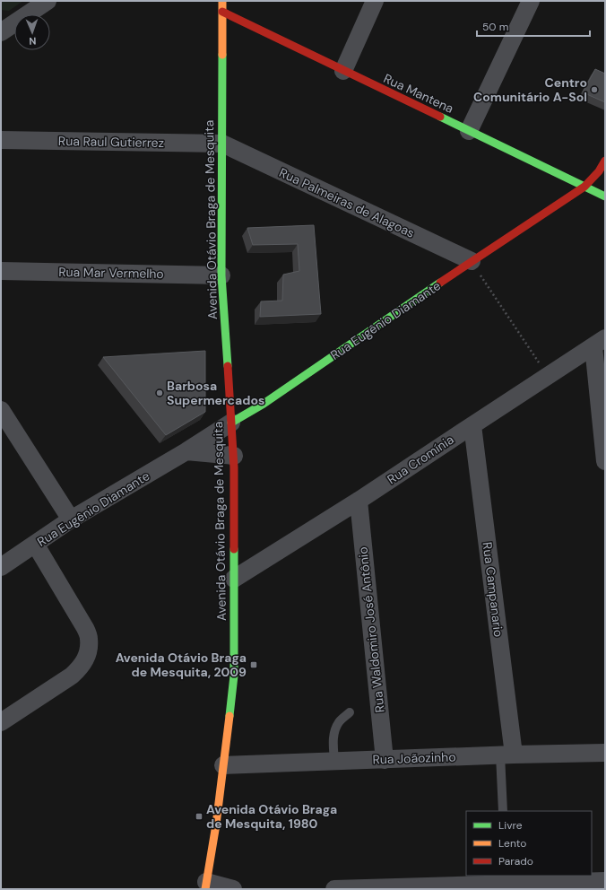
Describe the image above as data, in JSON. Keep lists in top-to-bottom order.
{
  "streets": {
    "main road": ["Rua Mantena", "Avenida Otávio Braga de Mesquita", "Rua Eugênio Diamante"],
    "street": [
      "Rua Raul Gutierrez",
      "Rua Palmeiras de Alagoas",
      "Rua Mar Vermelho",
      "Rua Cromínia",
      "Rua Campanario",
      "Rua Waldomiro José Antônio",
      "Rua Joãozinho"
    ]
  },
  "crossings": [
    ["Rua Mantena", "Avenida Otávio Braga de Mesquita"],
    ["Rua Mantena", "Rua Eugênio Diamante"],
    ["Rua Raul Gutierrez", "Rua Palmeiras de Alagoas"],
    ["Rua Raul Gutierrez", "Avenida Otávio Braga de Mesquita"],
    ["Rua Palmeiras de Alagoas", "Avenida Otávio Braga de Mesquita"],
    ["Rua Palmeiras de Alagoas", "Rua Eugênio Diamante"],
    ["Avenida Otávio Braga de Mesquita", "Rua Mar Vermelho"],
    ["Avenida Otávio Braga de Mesquita", "Rua Eugênio Diamante"],
    ["Avenida Otávio Braga de Mesquita", "Rua Cromínia"],
    ["Avenida Otávio Braga de Mesquita", "Rua Joãozinho"],
    ["Rua Cromínia", "Rua Campanario"],
    ["Rua Cromínia", "Rua Waldomiro José Antônio"],
    ["Rua Campanario", "Rua Joãozinho"],
    ["Rua Waldomiro José Antônio", "Rua Joãozinho"]
  ],
  "places": {
    "other": ["Centro Comunitário A-Sol", "Barbosa Supermercados"],
    "transit": ["Avenida Otávio Braga de Mesquita, 2009", "Avenida Otávio Braga de Mesquita, 1980"]
  },
  "legend": ["Livre", "Lento", "Parado"],
  "scale_bar": "50 m",
  "north": "bottom"
}
